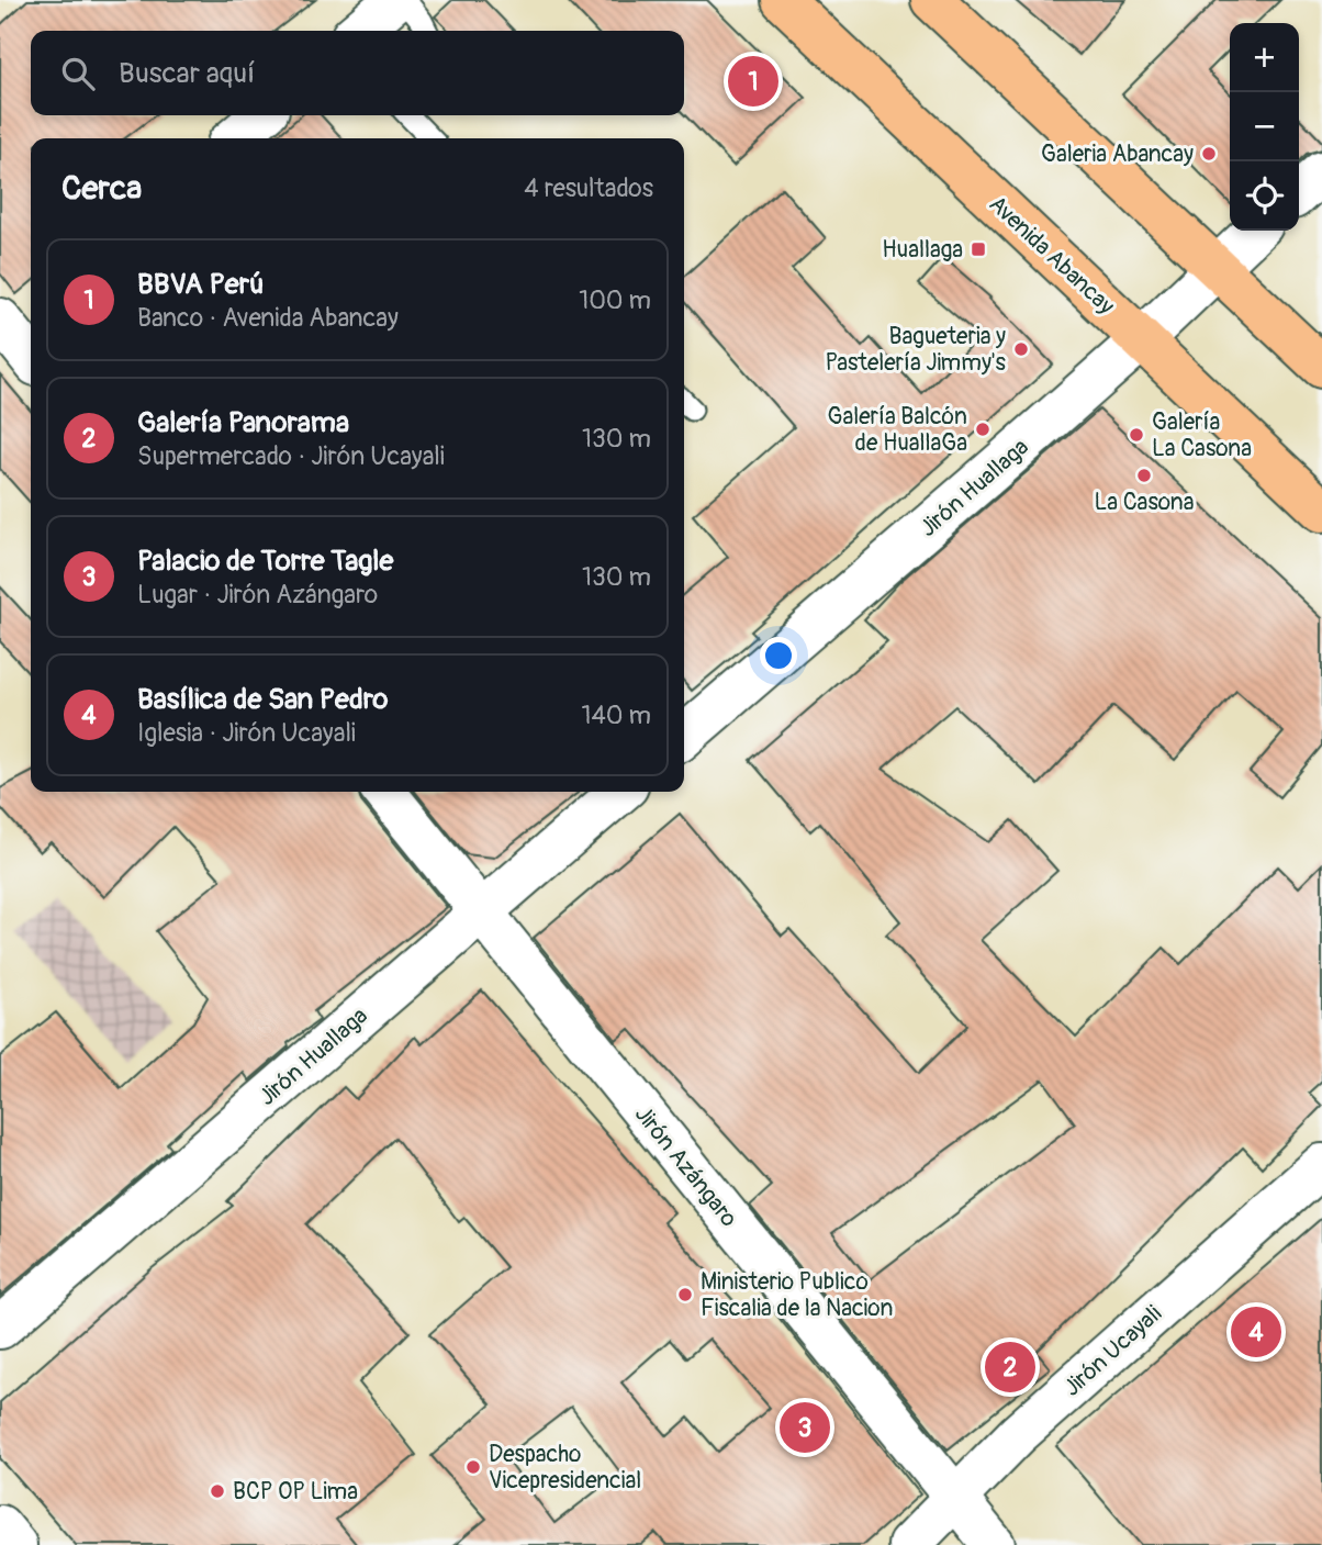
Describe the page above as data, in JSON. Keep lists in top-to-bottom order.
{
  "streets": {
    "main road": ["Avenida Abancay"],
    "street": ["Jirón Huallaga", "Jirón Azángaro", "Jirón Ucayali"]
  },
  "crossings": [
    ["Avenida Abancay", "Jirón Huallaga"],
    ["Jirón Huallaga", "Jirón Azángaro"],
    ["Jirón Azángaro", "Jirón Ucayali"]
  ],
  "places": {
    "other": [
      "Galeria Abancay",
      "Bagueteria y Pastelería Jimmy's",
      "Galería Balcón de HuallaGa",
      "Galería La Casona",
      "La Casona",
      "Ministerio Publico Fiscalia de la Nacion",
      "Despacho Vicepresidencial",
      "BCP OP Lima"
    ],
    "transit": ["Huallaga"]
  },
  "page": {
    "map_buttons": ["+", "−"],
    "search": "Buscar aquí",
    "pins": [
      "1",
      "4",
      "2",
      "3"
    ],
    "heading": ["Cerca", "4 resultados"],
    "list": [
      {
        "mark": "1",
        "name": "BBVA Perú",
        "note": "Banco · Avenida Abancay",
        "value": "100 m"
      },
      {
        "mark": "2",
        "name": "Galería Panorama",
        "note": "Supermercado · Jirón Ucayali",
        "value": "130 m"
      },
      {
        "mark": "3",
        "name": "Palacio de Torre Tagle",
        "note": "Lugar · Jirón Azángaro",
        "value": "130 m"
      },
      {
        "mark": "4",
        "name": "Basílica de San Pedro",
        "note": "Iglesia · Jirón Ucayali",
        "value": "140 m"
      }
    ]
  }
}
